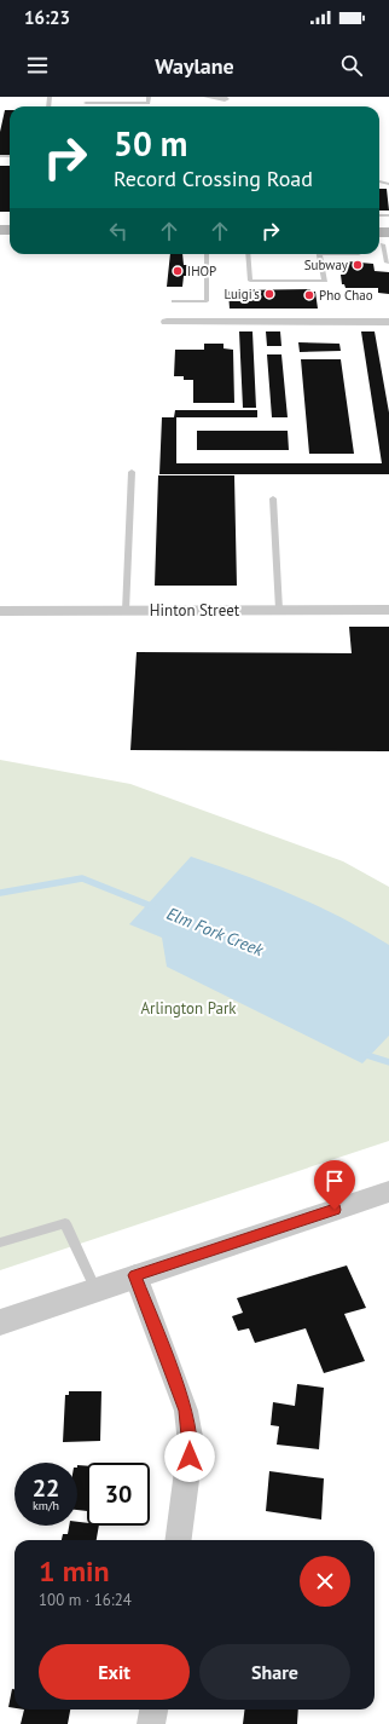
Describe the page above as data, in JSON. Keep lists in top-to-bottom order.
{
  "streets": {
    "street": ["Hinton Street"]
  },
  "water": ["Elm Fork Creek"],
  "parks": ["Arlington Park"],
  "places": [
    "Subway",
    "IHOP",
    "Luigi's",
    "Pho Chao"
  ],
  "page": {
    "status": "16:23",
    "header": "Waylane",
    "turn": ["50 m", "Record Crossing Road"],
    "speed": "22 km/h",
    "limit": "30",
    "heading": ["1 min", "100 m · 16:24"],
    "buttons": ["Exit", "Share"]
  }
}
